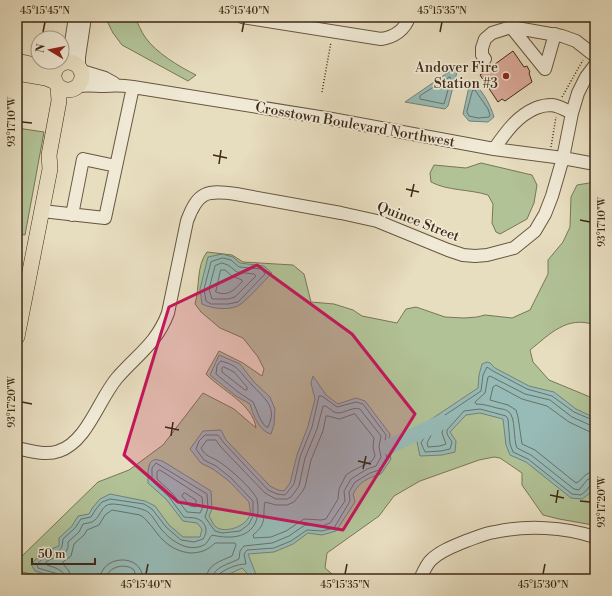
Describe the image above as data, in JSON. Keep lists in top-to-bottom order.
{
  "streets": {
    "street": ["Crosstown Boulevard Northwest", "Quince Street"]
  },
  "crossings": [
    ["Crosstown Boulevard Northwest", "Quince Street"]
  ],
  "places": ["Andover Fire Station #3"],
  "scale_bar": "50 m",
  "north": "left",
  "coordinates": [
    "45°15'45\"N",
    "45°15'40\"N",
    "45°15'35\"N",
    "93°17'10\"W",
    "93°17'20\"W",
    "45°15'30\"N"
  ]
}
